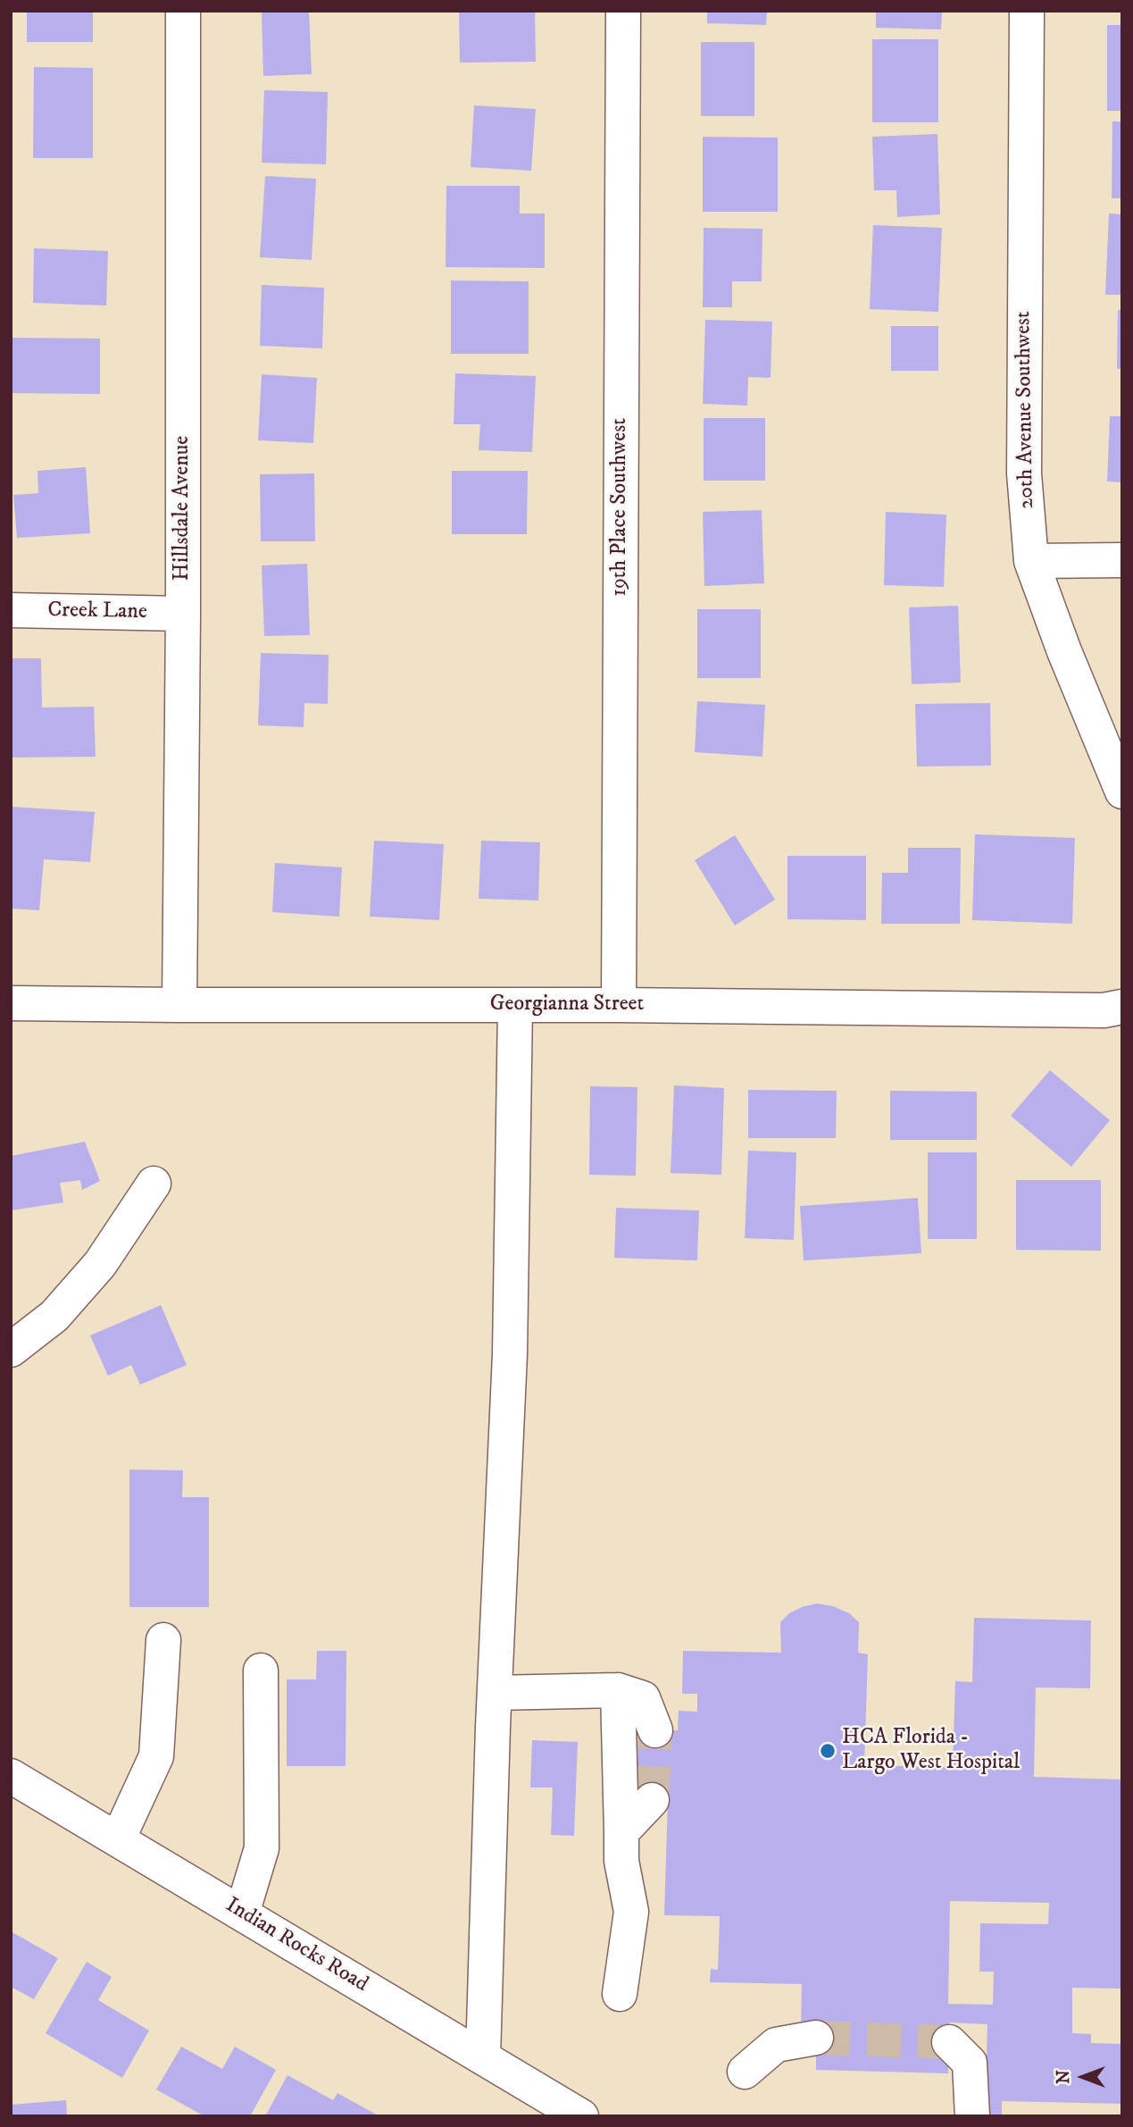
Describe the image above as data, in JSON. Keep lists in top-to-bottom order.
{
  "streets": {
    "street": [
      "20th Avenue Southwest",
      "19th Place Southwest",
      "Hillsdale Avenue",
      "Creek Lane",
      "Georgianna Street",
      "Indian Rocks Road"
    ]
  },
  "crossings": [
    ["19th Place Southwest", "Georgianna Street"],
    ["Hillsdale Avenue", "Creek Lane"],
    ["Hillsdale Avenue", "Georgianna Street"]
  ],
  "places": ["HCA Florida - Largo West Hospital"],
  "north": "left"
}
